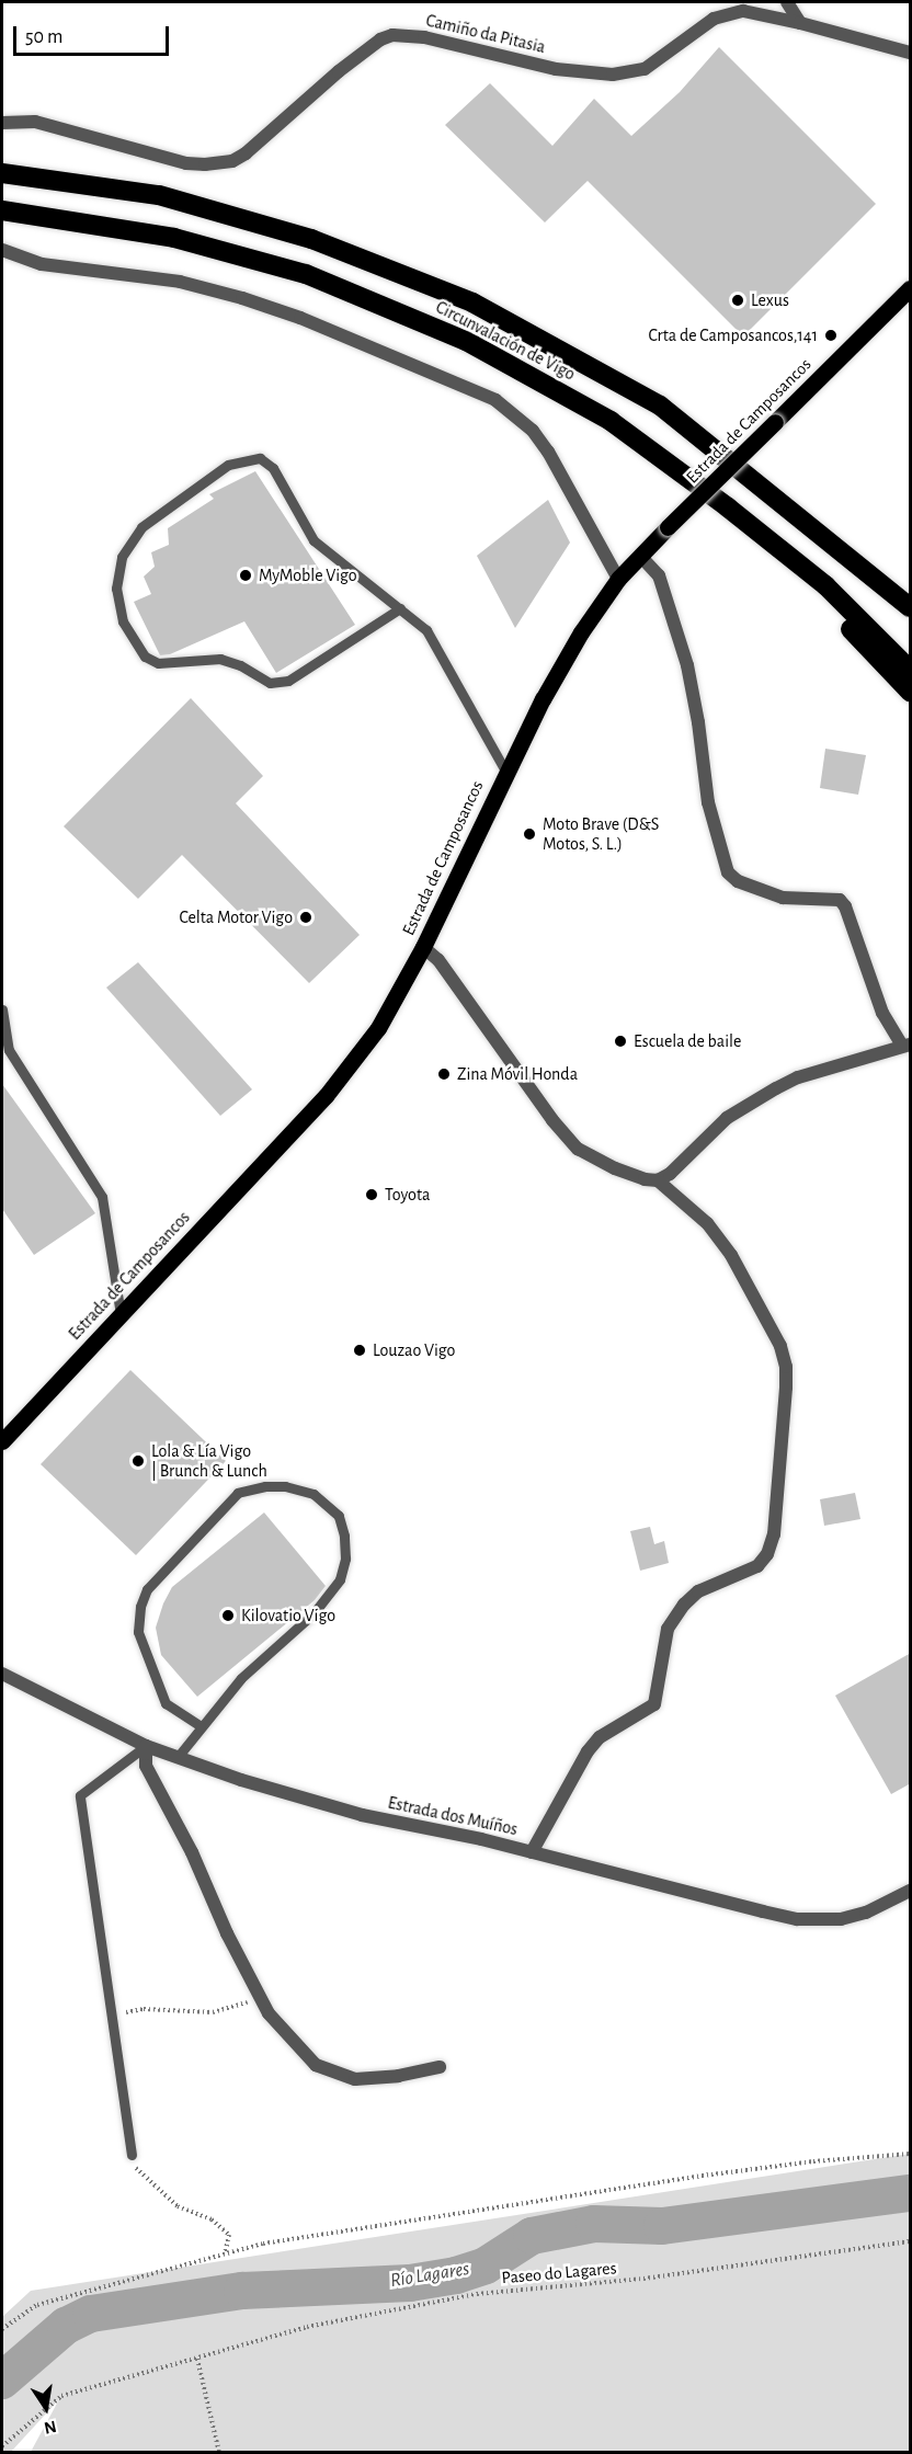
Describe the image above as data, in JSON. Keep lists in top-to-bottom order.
{
  "streets": {
    "highway": ["Circunvalación de Vigo"],
    "main road": ["Estrada de Camposancos"],
    "street": ["Camiño da Pitasia", "Estrada dos Muíños"],
    "path": ["Paseo do Lagares"]
  },
  "water": ["Río Lagares"],
  "places": [
    "Lexus",
    "Crta de Camposancos,141",
    "MyMoble Vigo",
    "Moto Brave (D&S Motos, S. L.)",
    "Celta Motor Vigo",
    "Escuela de baile",
    "Zina Móvil Honda",
    "Toyota",
    "Louzao Vigo",
    "Lola & Lía Vigo | Brunch & Lunch",
    "Kilovatio Vigo"
  ],
  "scale_bar": "50 m",
  "north": "bottom"
}
